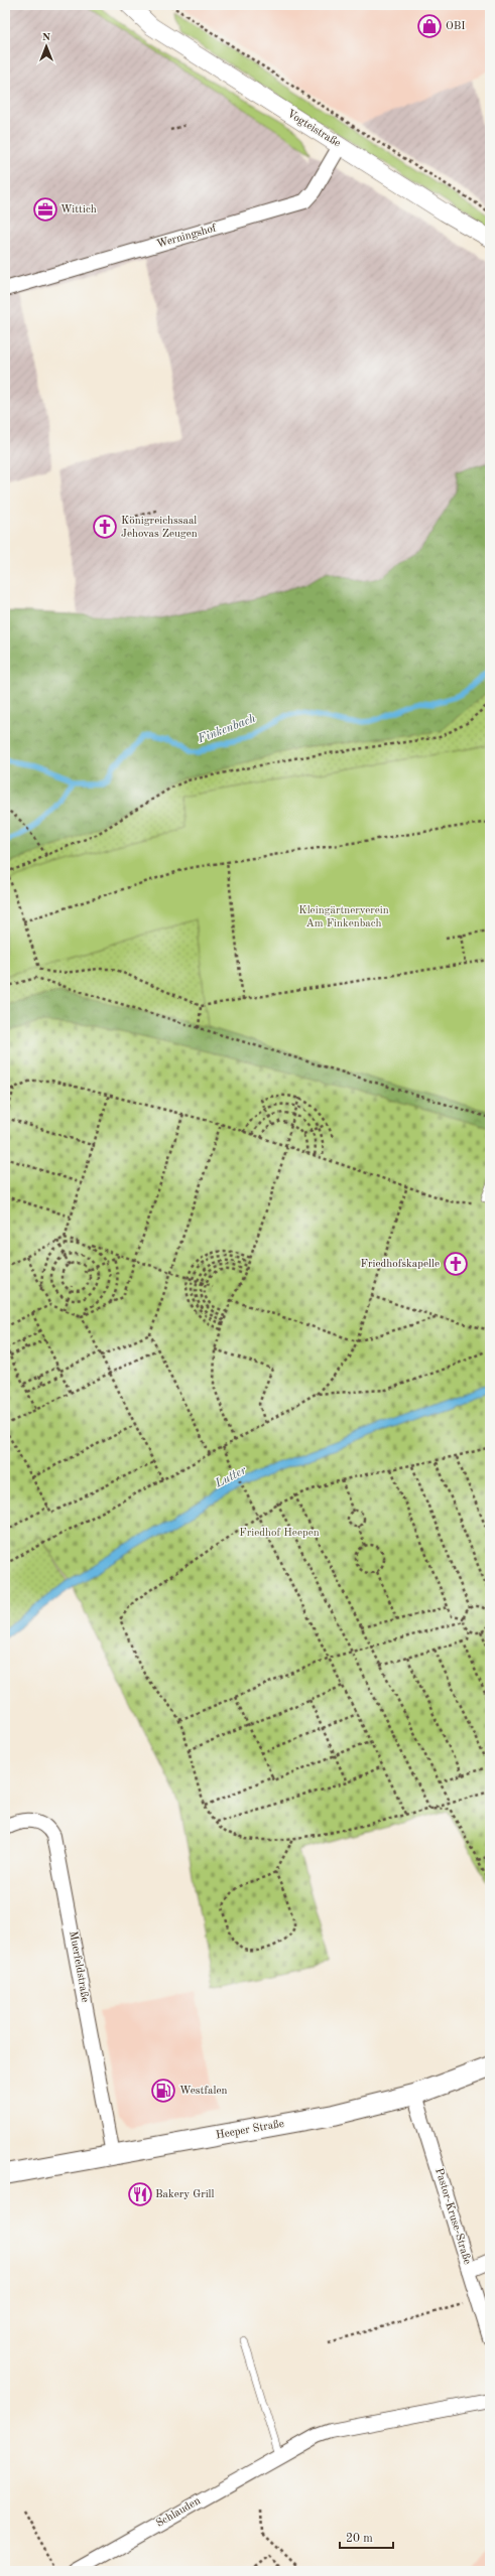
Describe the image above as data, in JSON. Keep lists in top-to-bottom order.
{
  "streets": {
    "main road": ["Heeper Straße"],
    "street": [
      "Vogteistraße",
      "Werningshof",
      "Muerfeldstraße",
      "Pastor-Kruse-Straße",
      "Schlauden"
    ]
  },
  "crossings": [
    ["Vogteistraße", "Werningshof"],
    ["Muerfeldstraße", "Heeper Straße"],
    ["Heeper Straße", "Pastor-Kruse-Straße"]
  ],
  "water": ["Finkenbach", "Lutter"],
  "parks": ["Kleingärtnerverein Am Finkenbach", "Friedhof Heepen"],
  "places": {
    "shop": ["OBI"],
    "office": ["Wittich"],
    "church": ["Königreichssaal Jehovas Zeugen", "Friedhofskapelle"],
    "fuel station": ["Westfalen"],
    "restaurant": ["Bakery Grill"]
  },
  "scale_bar": "20 m",
  "north": "top"
}
